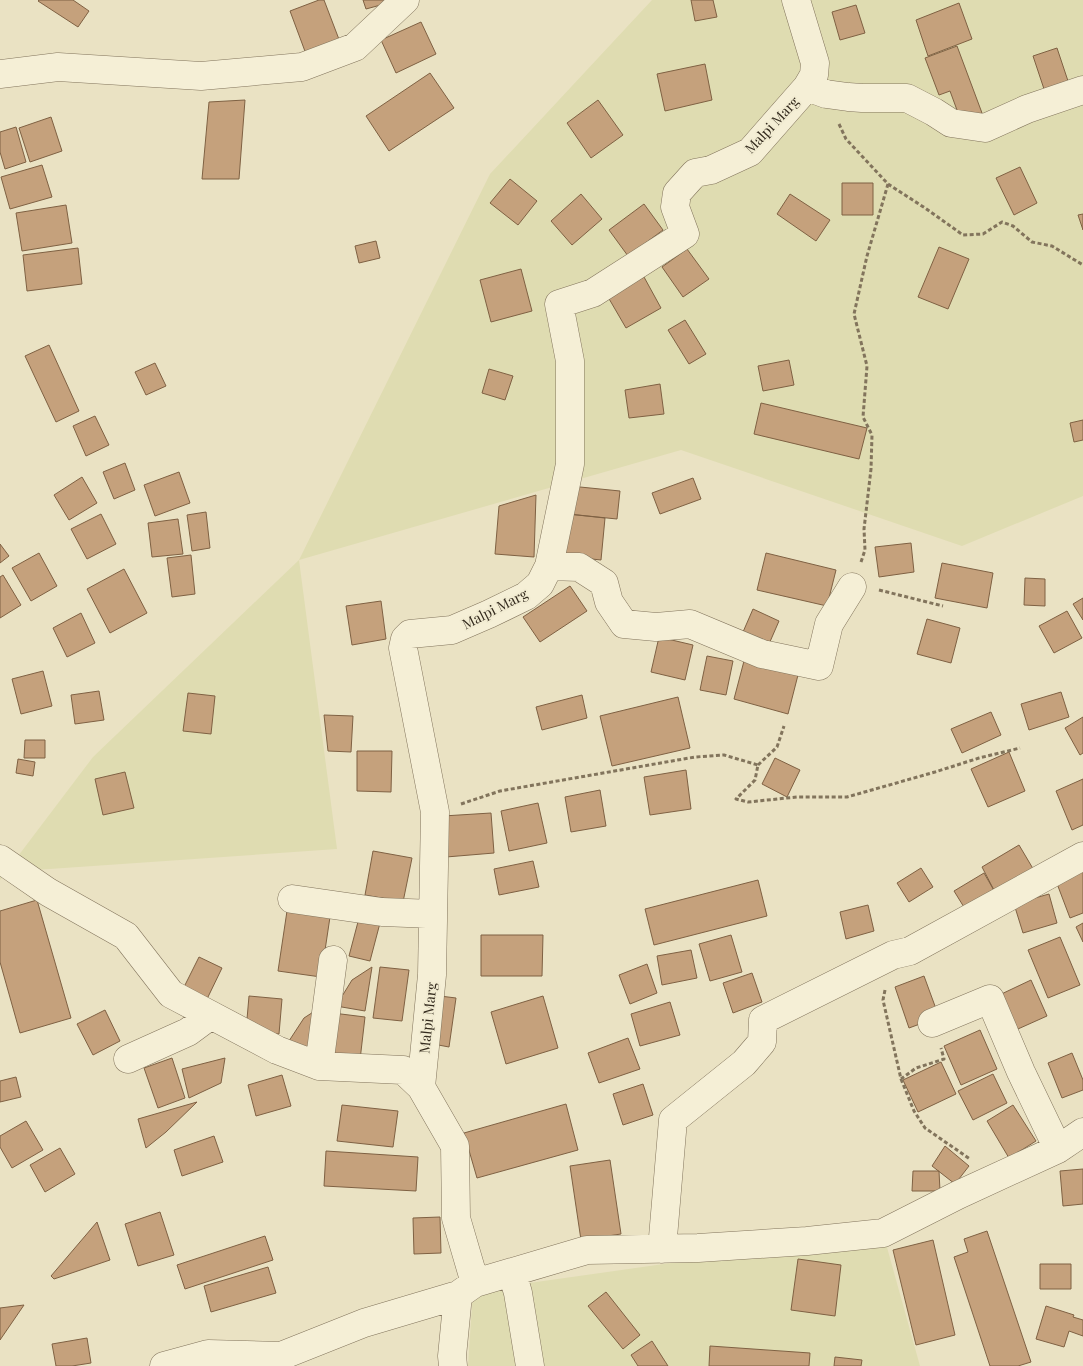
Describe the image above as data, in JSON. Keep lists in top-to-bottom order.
{
  "streets": {
    "street": ["Malpi Marg"]
  }
}
